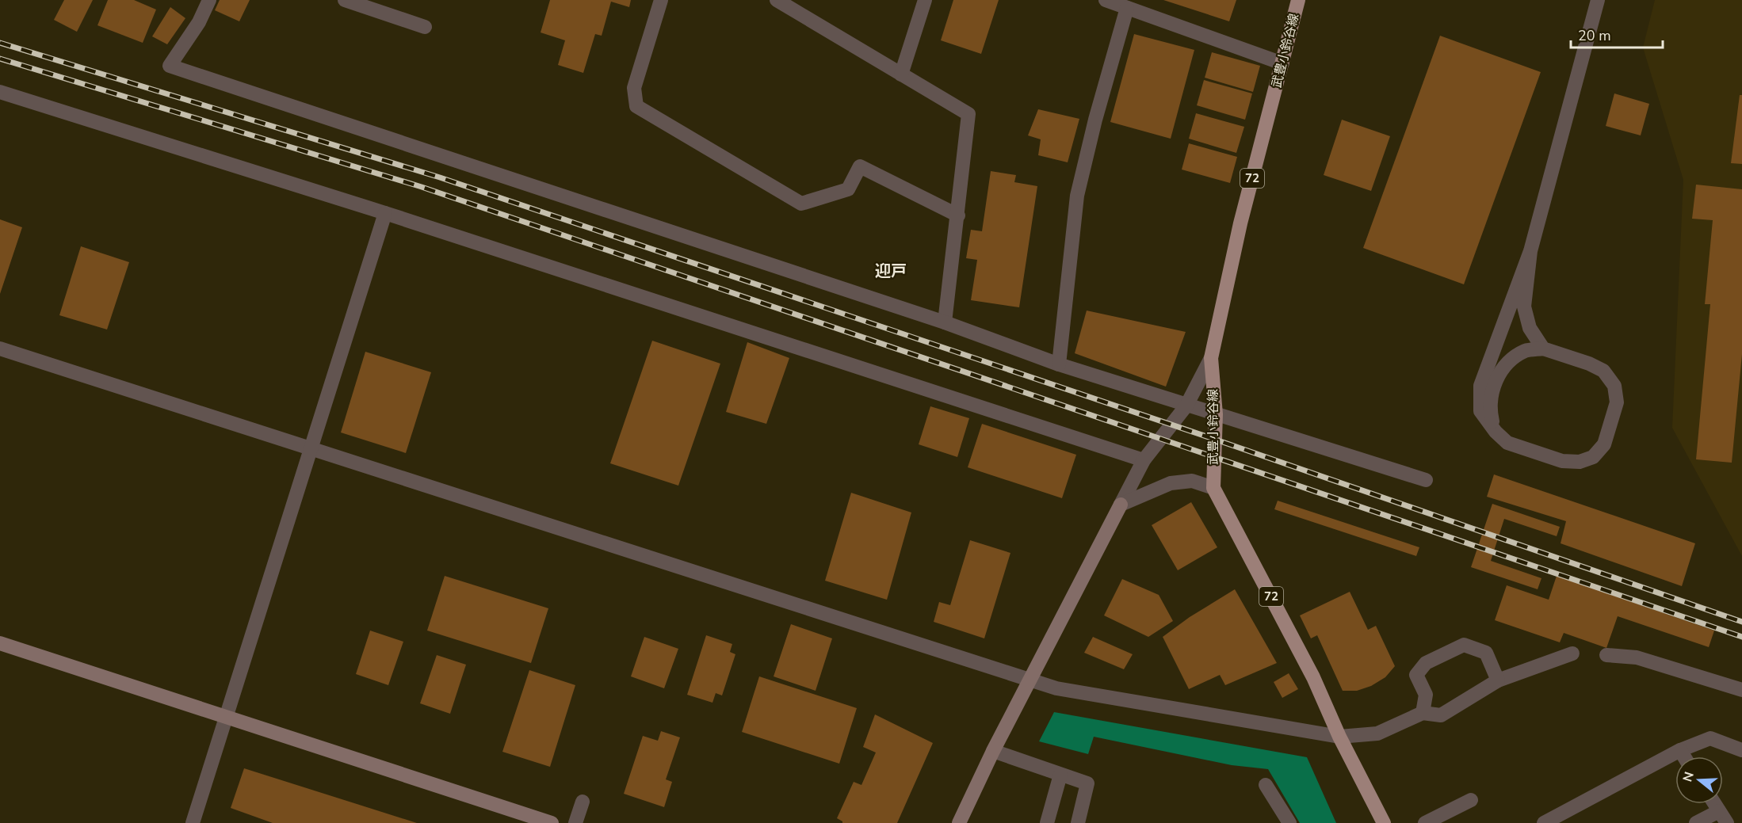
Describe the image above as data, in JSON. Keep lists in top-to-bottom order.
{
  "streets": {
    "main road": ["武豊小鈴谷線", "72"]
  },
  "districts": ["迎戸"],
  "scale_bar": "20 m",
  "north": "left"
}
